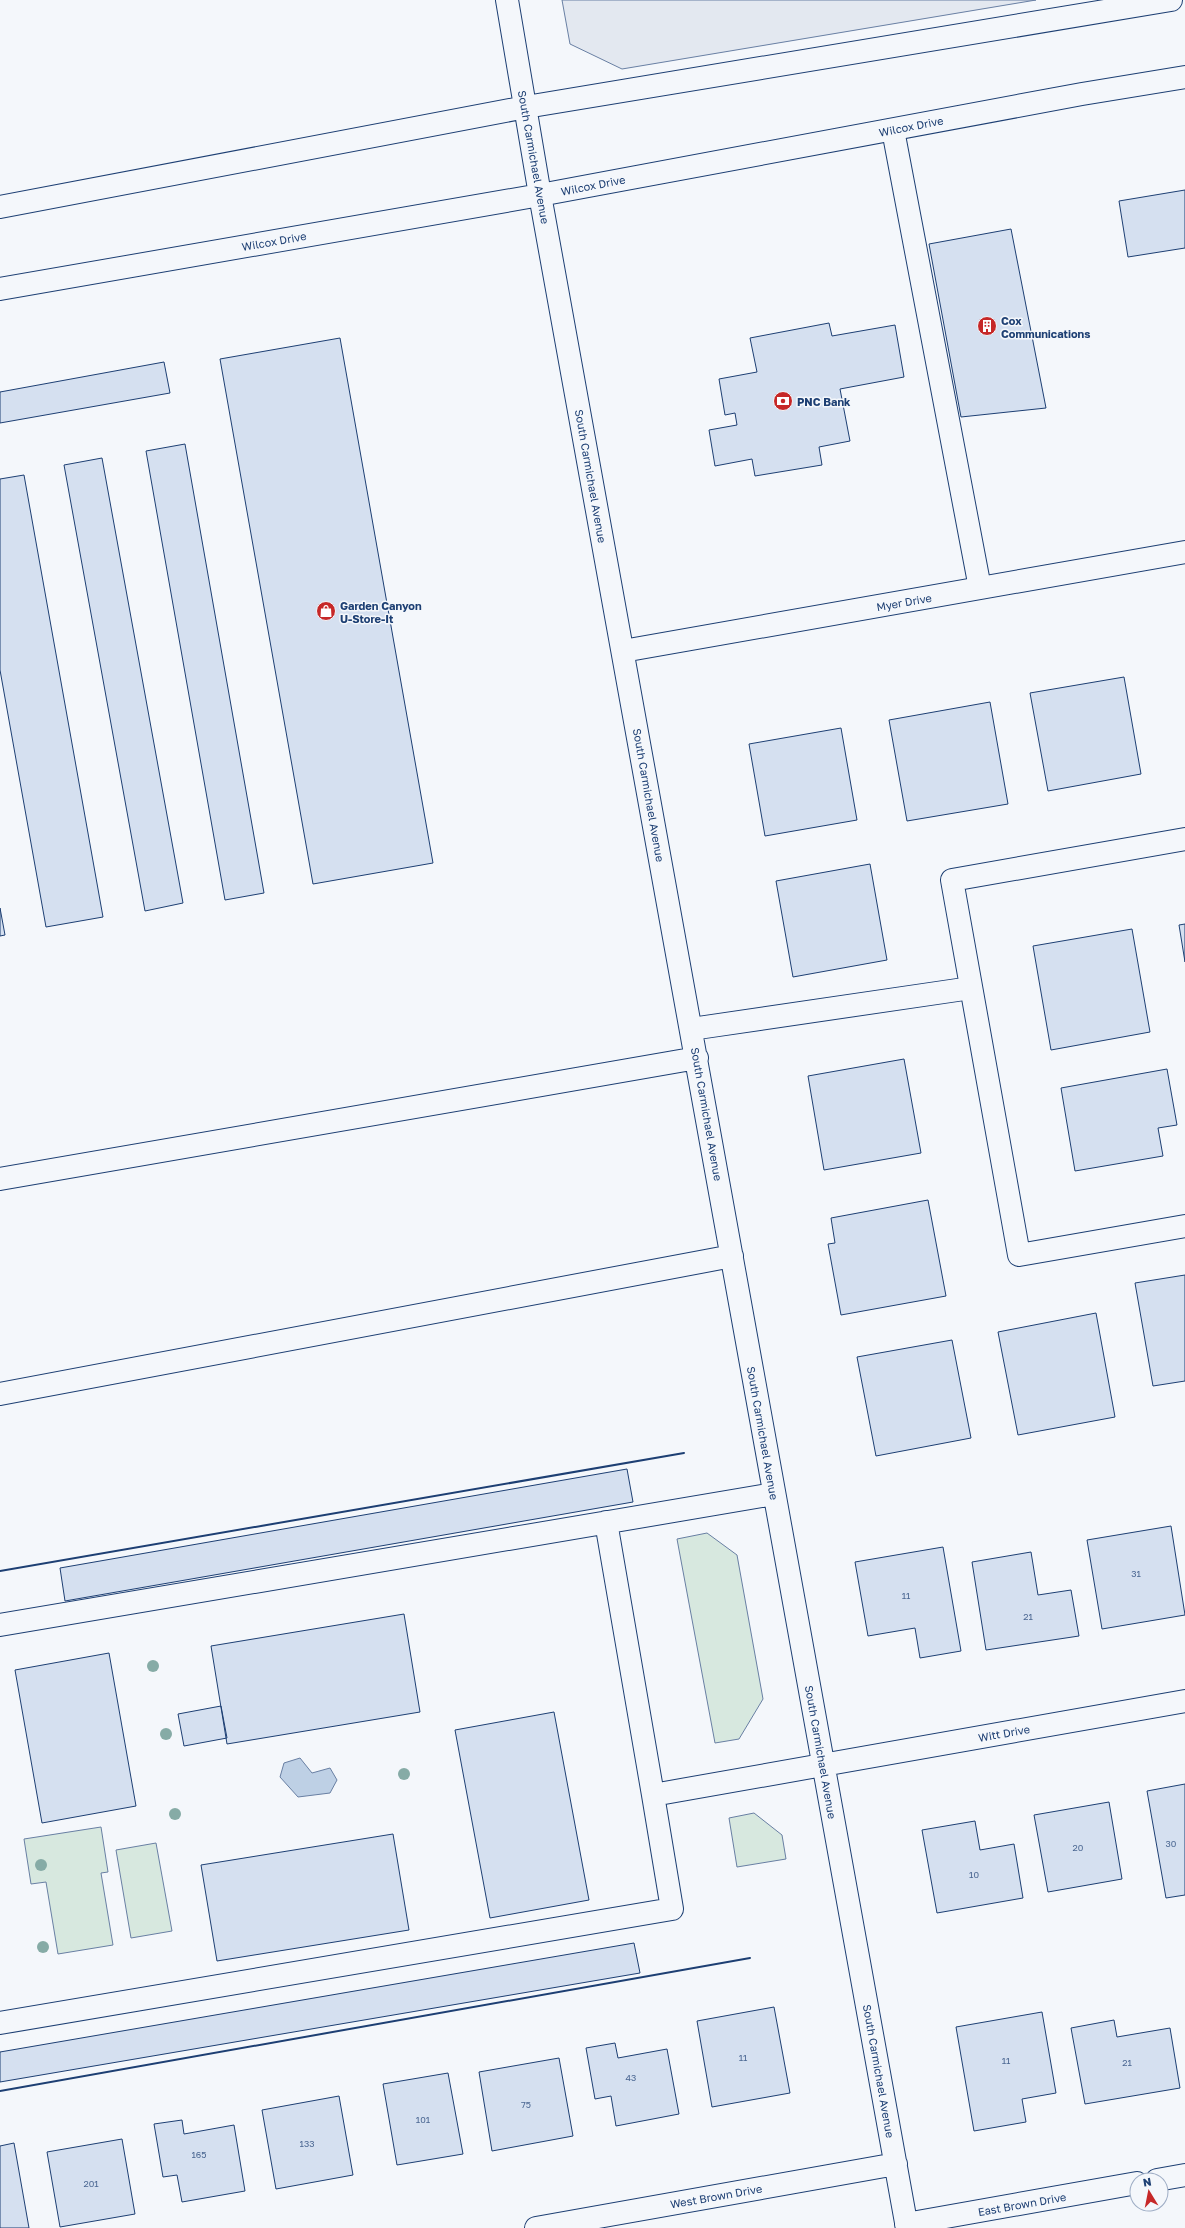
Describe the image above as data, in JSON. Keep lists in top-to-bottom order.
{
  "streets": {
    "street": [
      "Wilcox Drive",
      "South Carmichael Avenue",
      "Myer Drive",
      "Witt Drive",
      "West Brown Drive",
      "East Brown Drive"
    ]
  },
  "crossings": [
    ["Wilcox Drive", "South Carmichael Avenue"],
    ["South Carmichael Avenue", "Myer Drive"],
    ["South Carmichael Avenue", "Witt Drive"],
    ["South Carmichael Avenue", "West Brown Drive"],
    ["South Carmichael Avenue", "East Brown Drive"]
  ],
  "places": {
    "building": ["Cox Communications"],
    "bank": ["PNC Bank"],
    "shop": ["Garden Canyon U-Store-It"]
  },
  "house_numbers": [
    "31",
    "11",
    "21",
    "30",
    "20",
    "10",
    "11",
    "11",
    "21",
    "43",
    "75",
    "101",
    "133",
    "165",
    "201"
  ],
  "north": "top"
}
